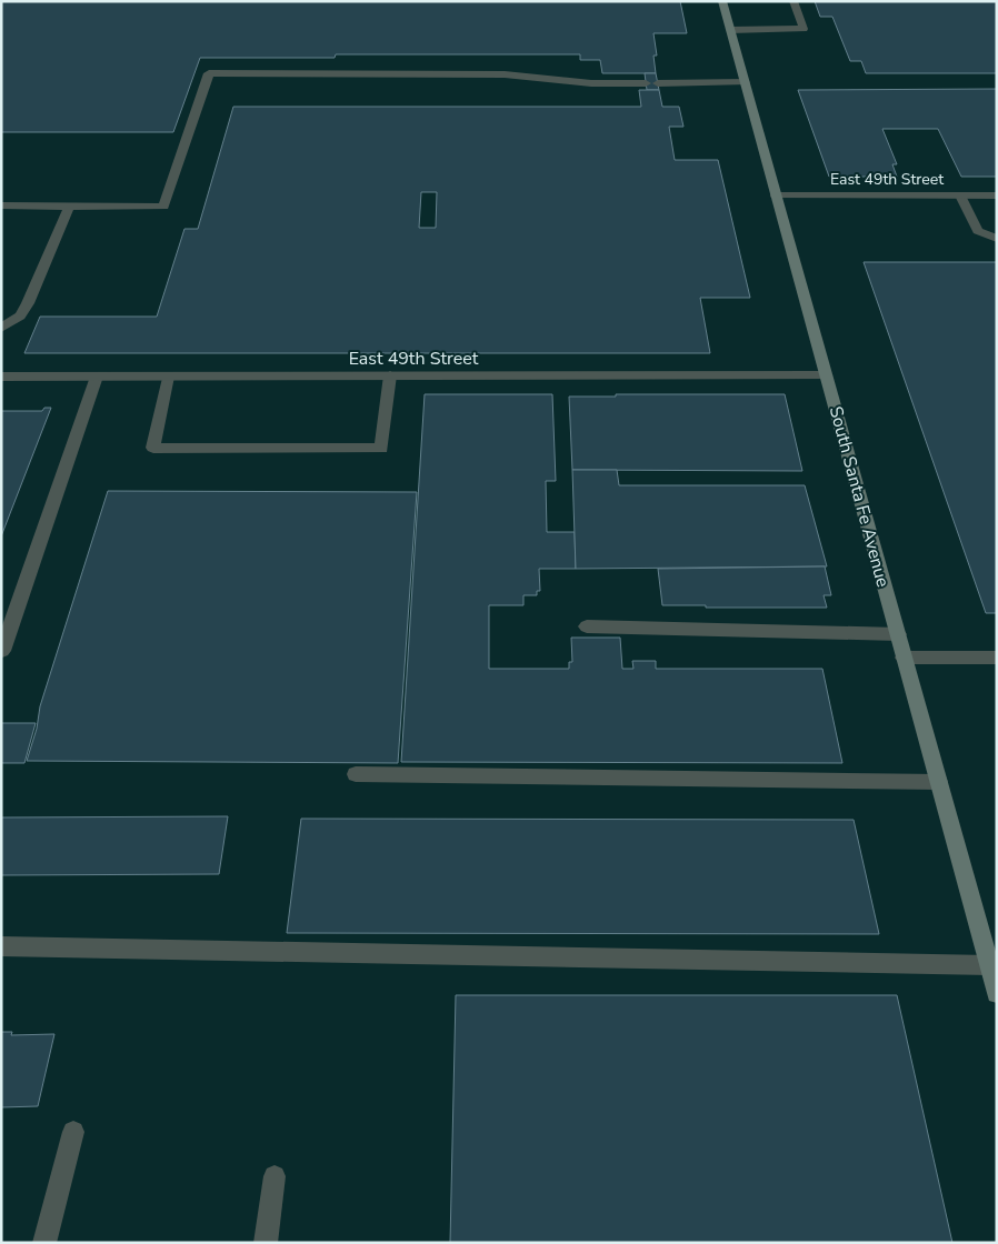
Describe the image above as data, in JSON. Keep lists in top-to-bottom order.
{
  "streets": {
    "main road": ["South Santa Fe Avenue"],
    "street": ["East 49th Street"]
  },
  "crossings": [
    ["East 49th Street", "South Santa Fe Avenue"]
  ]
}
